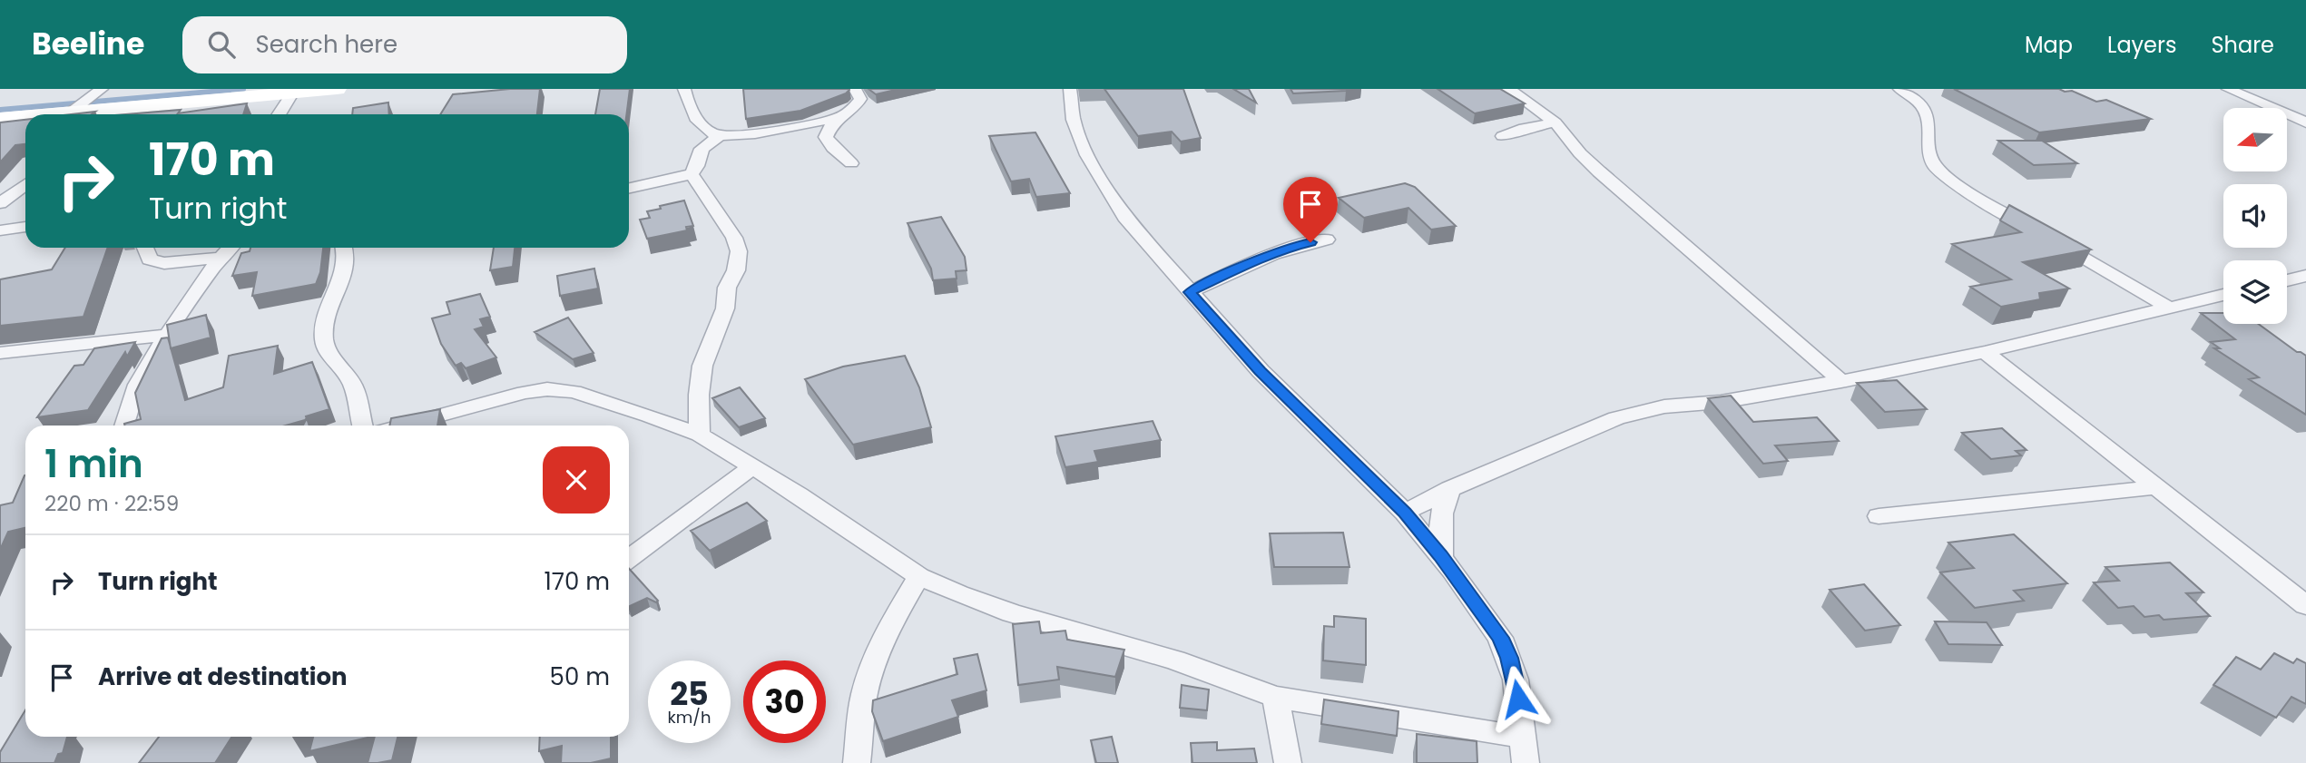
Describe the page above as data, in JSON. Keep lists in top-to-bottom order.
{
  "north": "left",
  "page": {
    "header": "Beeline",
    "search": "Search here",
    "nav": ["Map", "Layers", "Share"],
    "turn": ["170 m", "Turn right"],
    "heading": ["1 min", "220 m · 22:59"],
    "list": [
      {
        "name": "Turn right",
        "value": "170 m"
      },
      {
        "name": "Arrive at destination",
        "value": "50 m"
      }
    ],
    "speed": "25 km/h",
    "limit": "30"
  }
}
